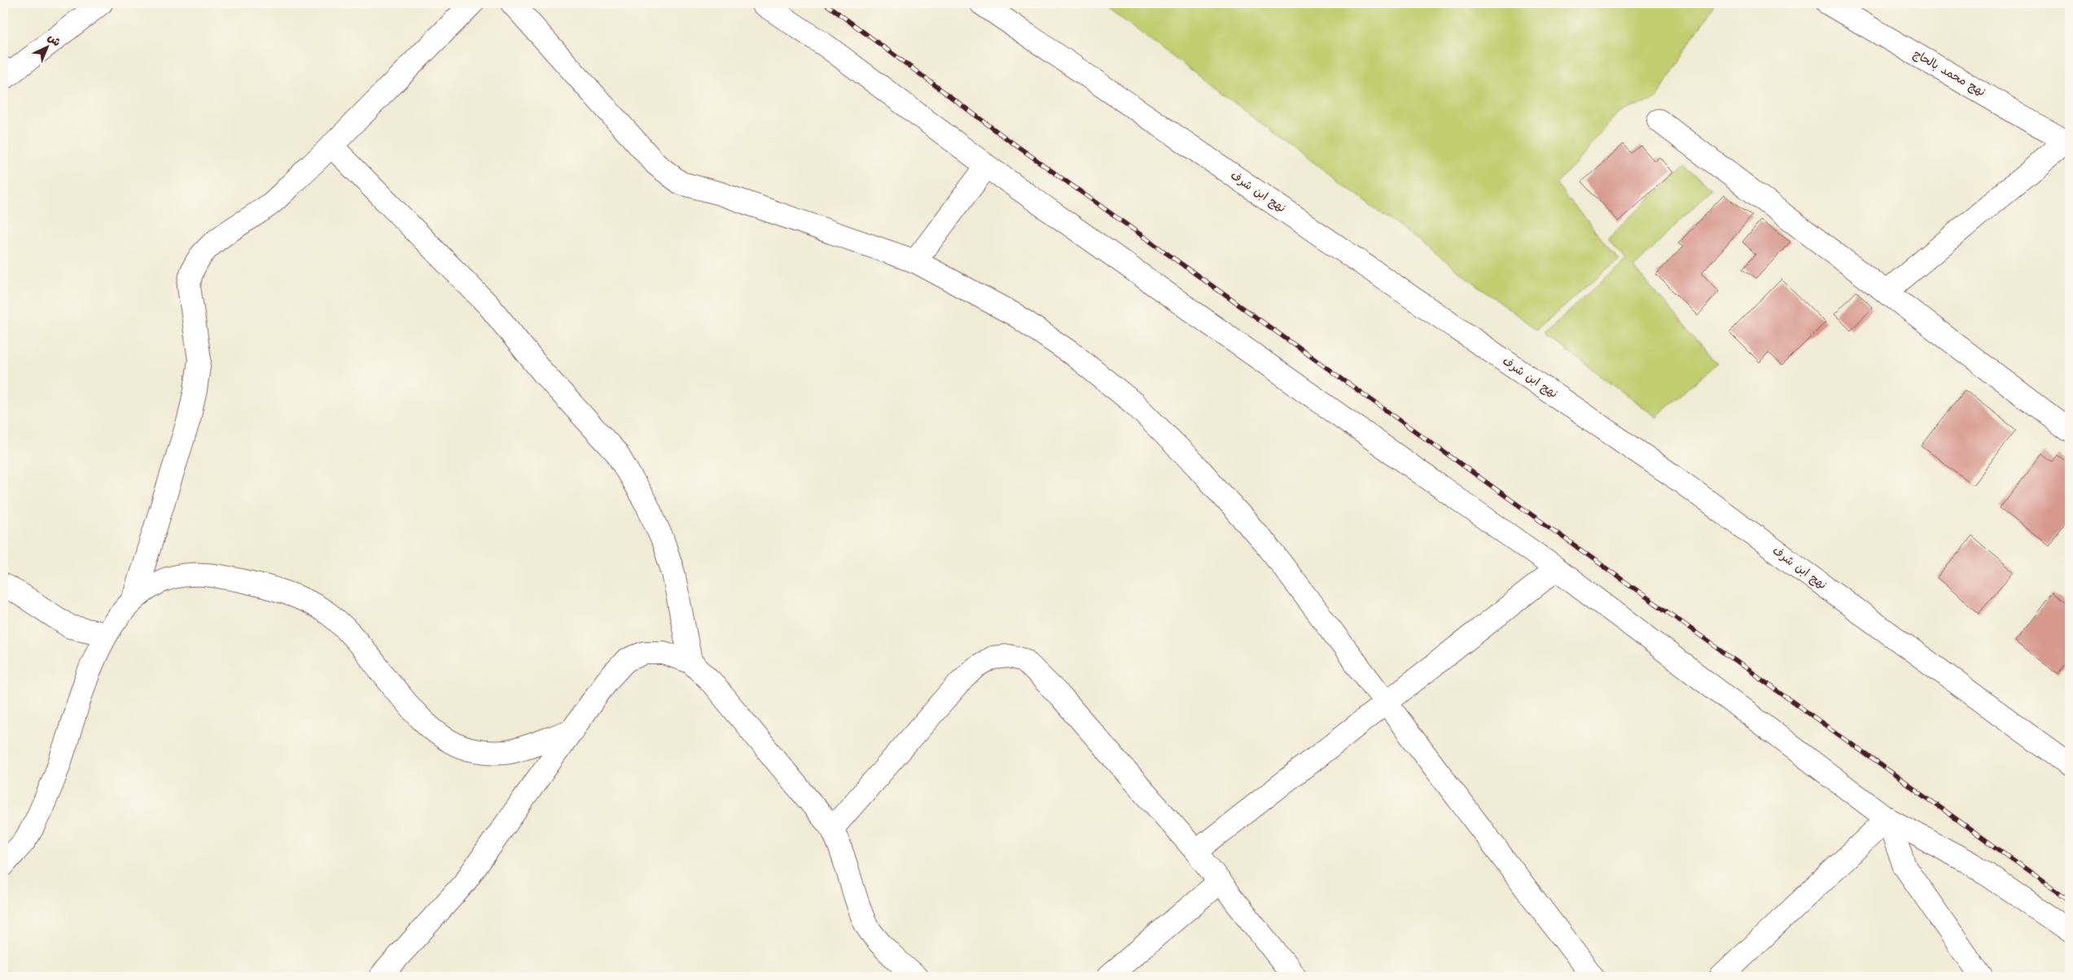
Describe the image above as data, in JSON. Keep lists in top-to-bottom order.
{
  "streets": {
    "street": ["نهج محمد بالحاج", "نهج ابن شرف"]
  },
  "north": "top right"
}
